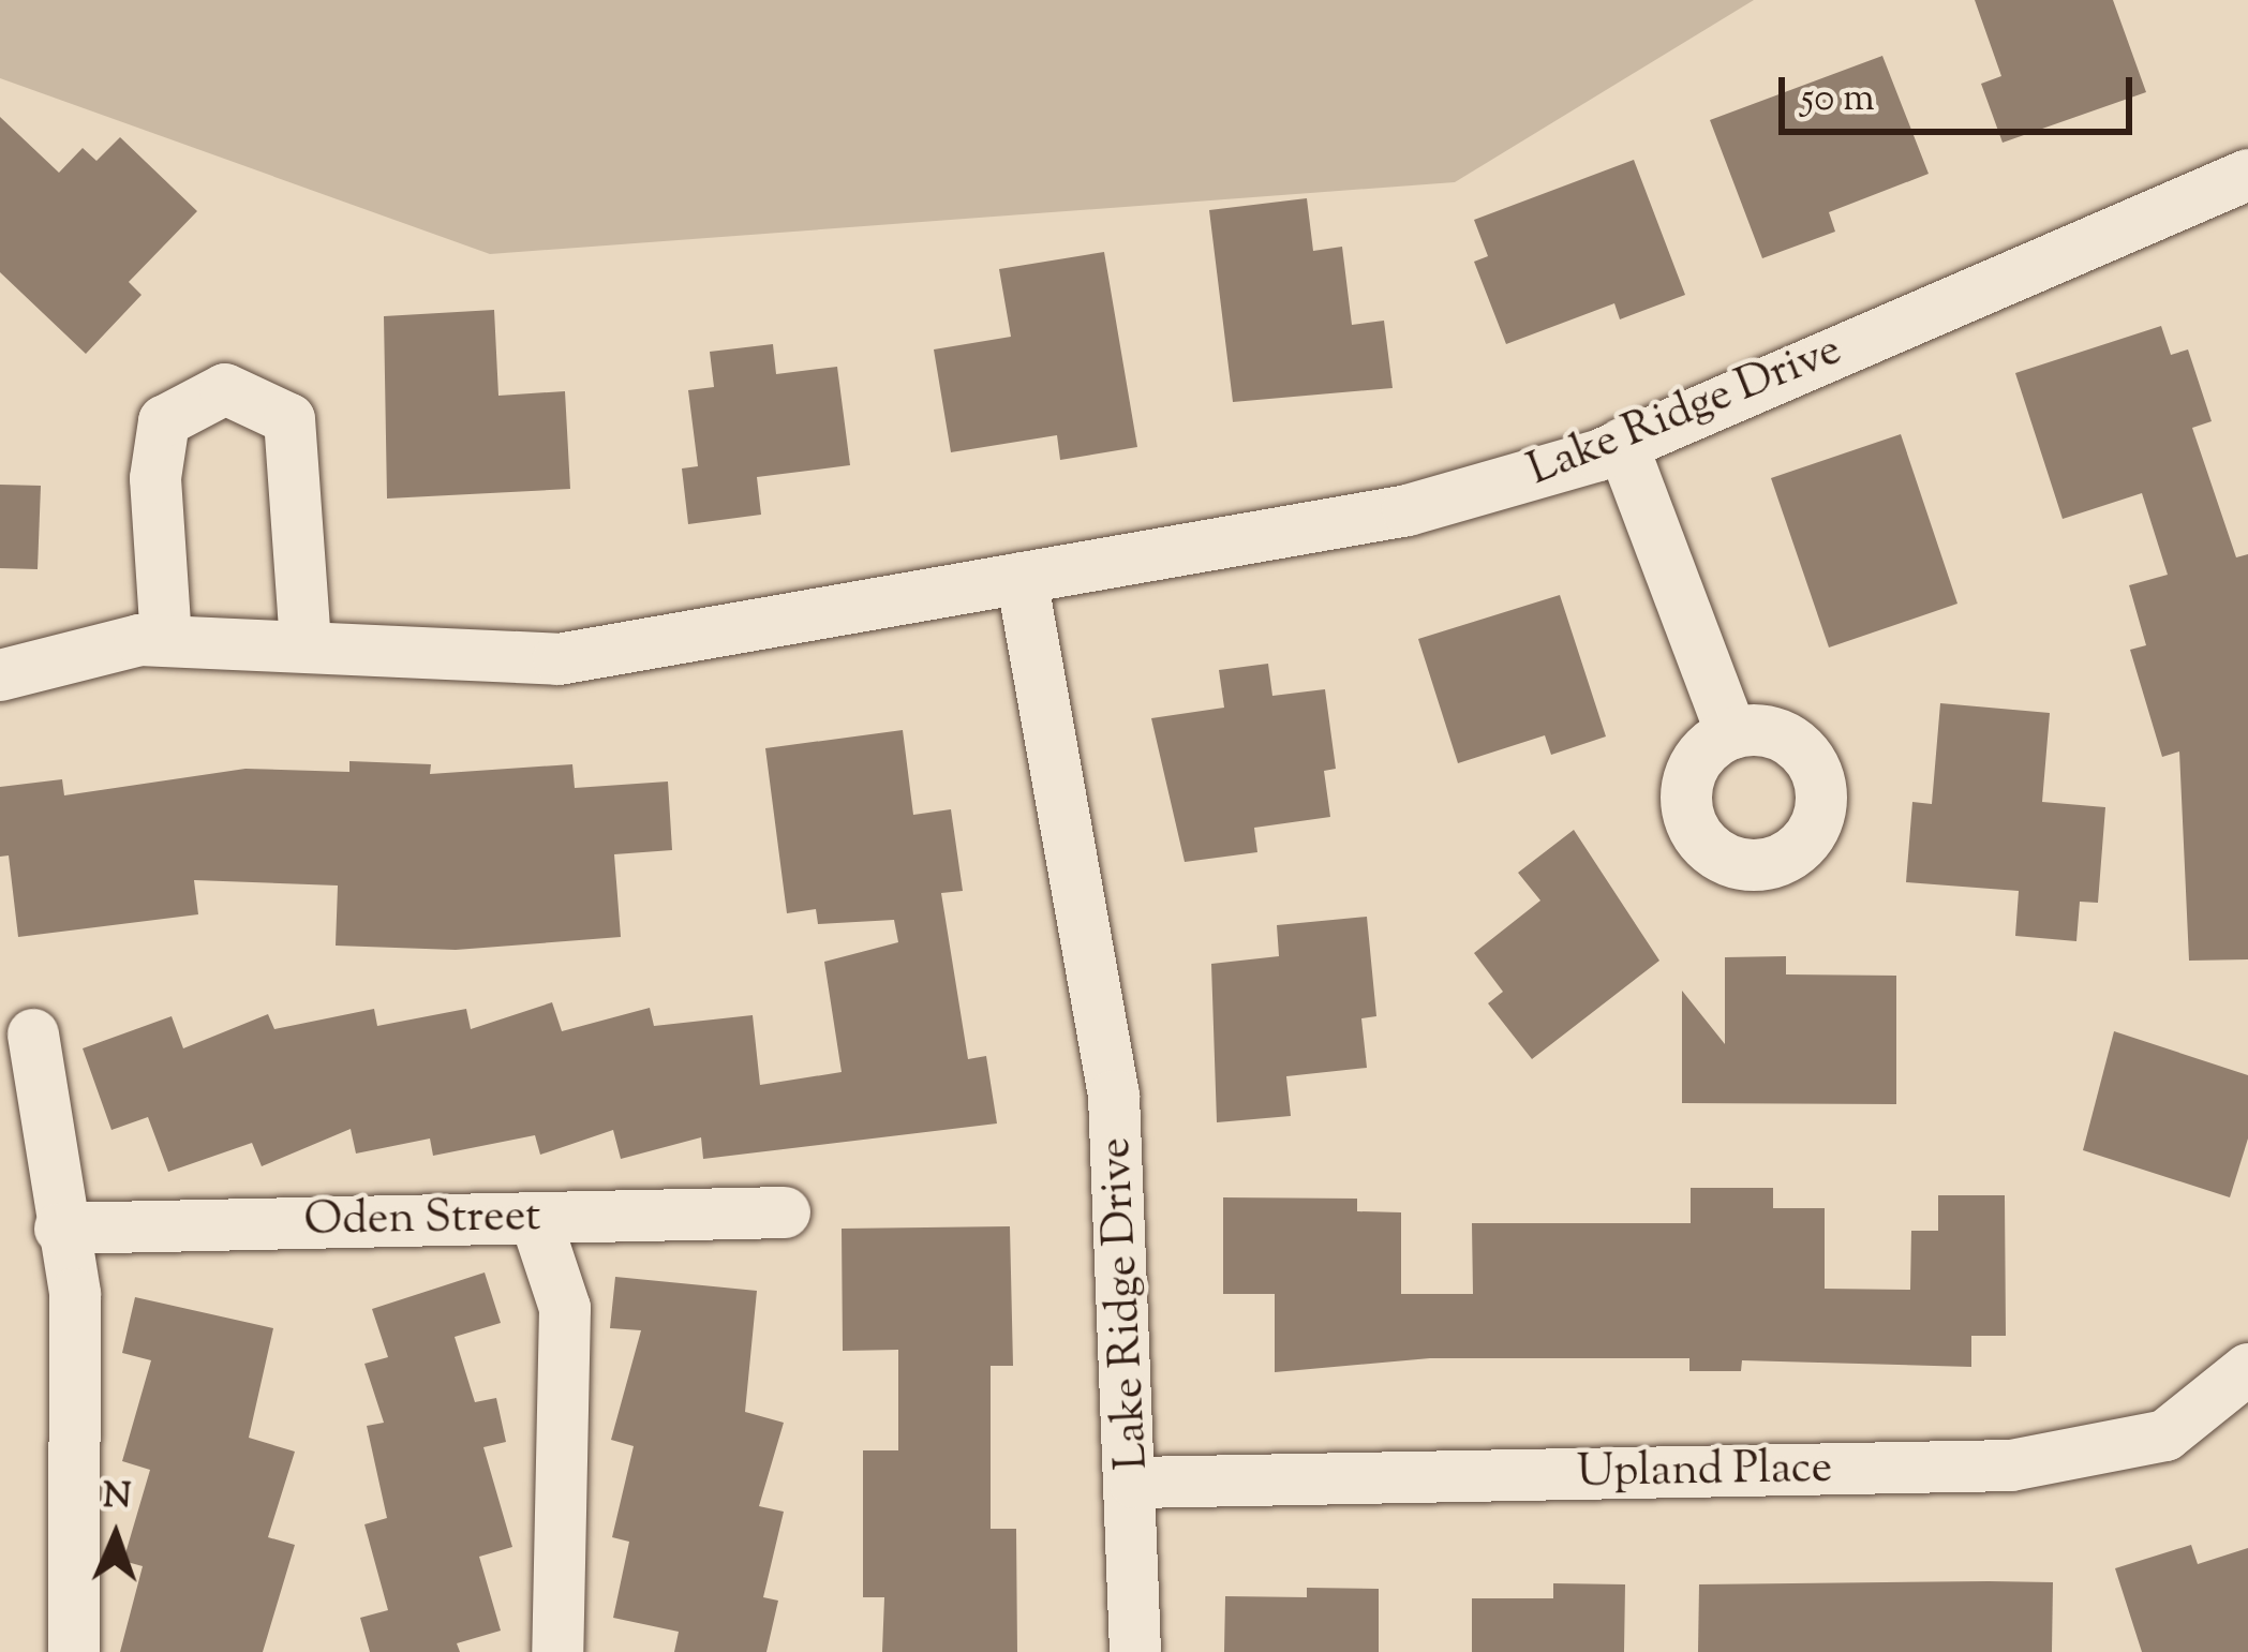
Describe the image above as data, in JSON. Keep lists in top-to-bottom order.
{
  "streets": {
    "street": ["Lake Ridge Drive", "Oden Street", "Upland Place"]
  },
  "crossings": [
    ["Lake Ridge Drive", "Upland Place"]
  ],
  "scale_bar": "50 m",
  "north": "top"
}
